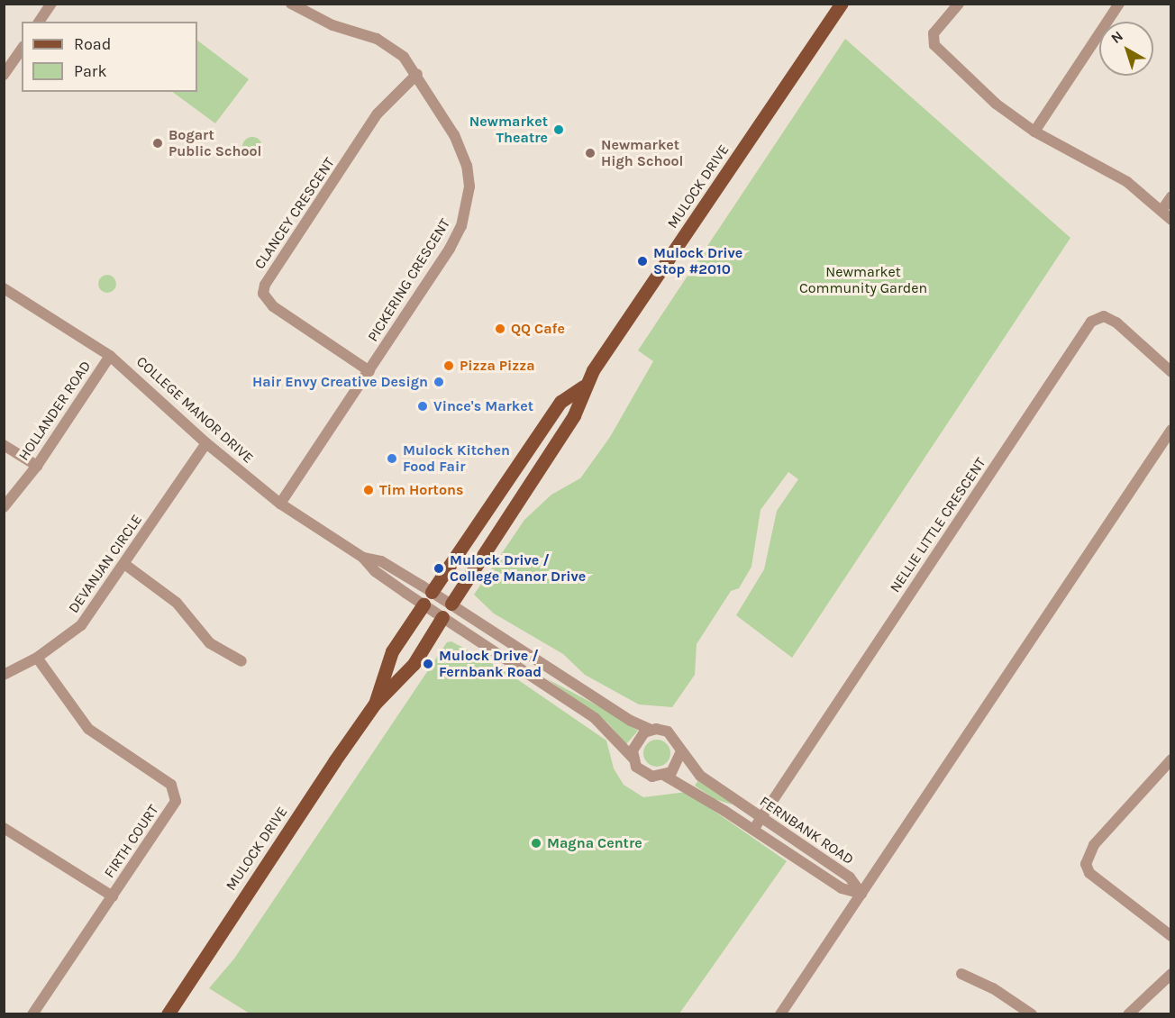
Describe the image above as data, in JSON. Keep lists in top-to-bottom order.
{
  "streets": {
    "main road": ["MULOCK DRIVE"],
    "street": [
      "CLANCEY CRESCENT",
      "PICKERING CRESCENT",
      "COLLEGE MANOR DRIVE",
      "HOLLANDER ROAD",
      "NELLIE LITTLE CRESCENT",
      "DEVANJAN CIRCLE",
      "FERNBANK ROAD",
      "FIRTH COURT"
    ]
  },
  "crossings": [
    ["MULOCK DRIVE", "COLLEGE MANOR DRIVE"],
    ["CLANCEY CRESCENT", "PICKERING CRESCENT"],
    ["PICKERING CRESCENT", "COLLEGE MANOR DRIVE"],
    ["COLLEGE MANOR DRIVE", "HOLLANDER ROAD"],
    ["COLLEGE MANOR DRIVE", "DEVANJAN CIRCLE"],
    ["NELLIE LITTLE CRESCENT", "FERNBANK ROAD"],
    ["DEVANJAN CIRCLE", "FIRTH COURT"]
  ],
  "parks": ["Newmarket Community Garden"],
  "places": [
    "Newmarket Theatre",
    "Bogart Public School",
    "Newmarket High School",
    "Mulock Drive Stop #2010",
    "QQ Cafe",
    "Pizza Pizza",
    "Hair Envy Creative Design",
    "Vince's Market",
    "Mulock Kitchen Food Fair",
    "Tim Hortons",
    "Mulock Drive / College Manor Drive",
    "Mulock Drive / Fernbank Road",
    "Magna Centre"
  ],
  "legend": ["Road", "Park"],
  "north": "top left"
}
